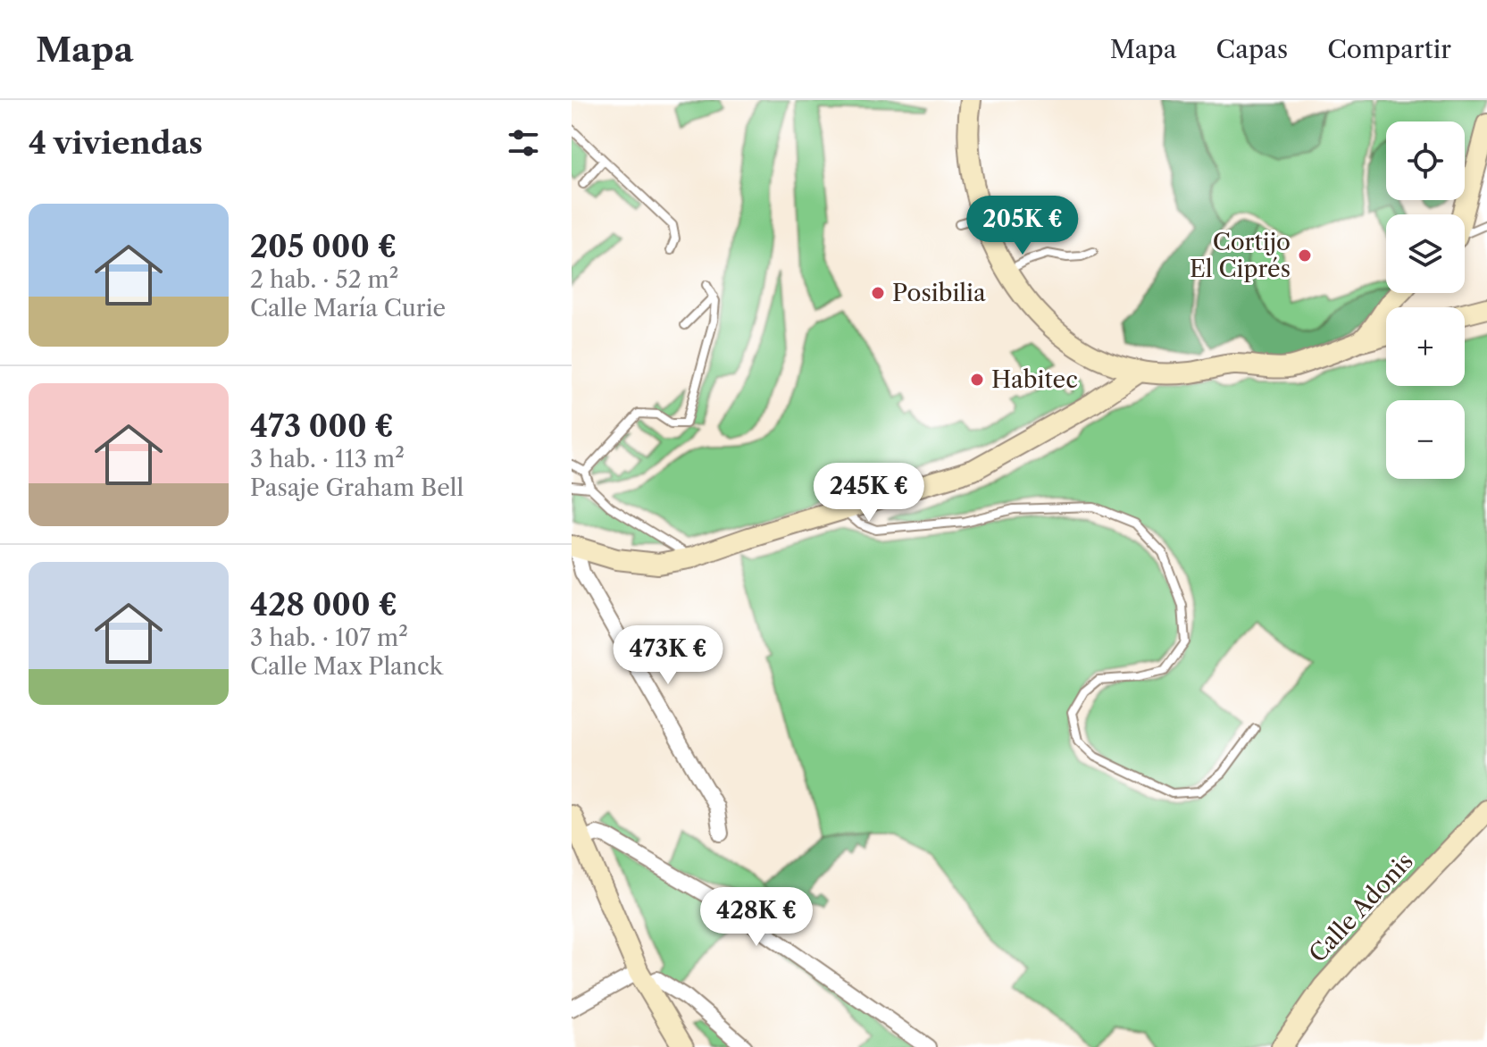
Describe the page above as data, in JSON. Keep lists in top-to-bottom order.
{
  "streets": {
    "street": ["Calle Adonis"]
  },
  "places": ["Cortijo El Ciprés", "Posibilia", "Habitec"],
  "page": {
    "header": "Mapa",
    "nav": ["Mapa", "Capas", "Compartir"],
    "heading": "4 viviendas",
    "map_buttons": ["+", "−"],
    "list": [
      {
        "name": "205 000 €",
        "note": "2 hab. · 52 m² · Calle María Curie"
      },
      {
        "name": "473 000 €",
        "note": "3 hab. · 113 m² · Pasaje Graham Bell"
      },
      {
        "name": "428 000 €",
        "note": "3 hab. · 107 m² · Calle Max Planck"
      }
    ],
    "price": [
      "205K €",
      "245K €",
      "473K €",
      "428K €"
    ]
  }
}
